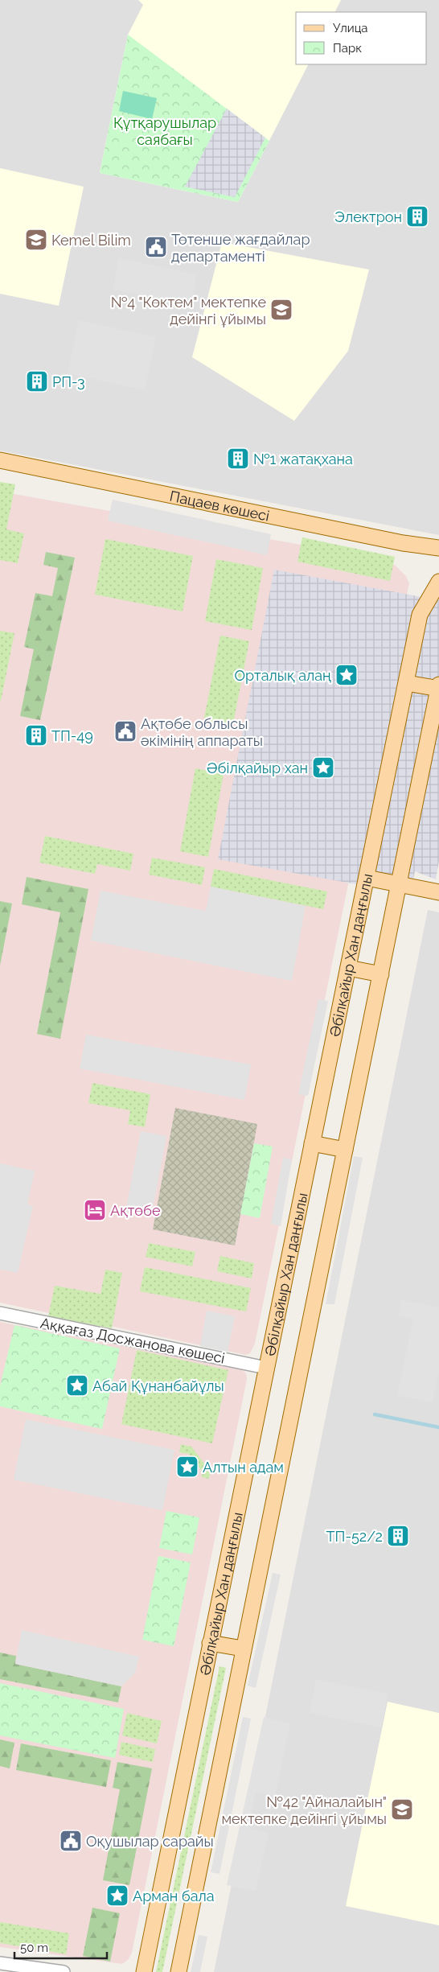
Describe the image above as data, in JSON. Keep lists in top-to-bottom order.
{
  "streets": {
    "main road": ["Пацаев көшесі", "Әбілқайыр Хан даңғылы"],
    "street": ["Аққағаз Досжанова көшесі"]
  },
  "crossings": [
    ["Әбілқайыр Хан даңғылы", "Аққағаз Досжанова көшесі"]
  ],
  "parks": ["Құтқарушылар саябағы"],
  "places": {
    "building": [
      "Электрон",
      "РП-3",
      "№1 жатақхана",
      "ТП-49",
      "ТП-52/2"
    ],
    "school or university": ["Kemel Bilim", "№4 \"Көктем\" мектепке дейінгі ұйымы", "№42 \"Айналайын\" мектепке дейінгі ұйымы"],
    "public building": ["Төтенше жағдайлар департаменті", "Ақтөбе облысы әкімінің аппараты", "Оқушылар сарайы"],
    "place": [
      "Орталық алаң",
      "Әбілқайыр хан",
      "Абай Құнанбайұлы",
      "Алтын адам",
      "Арман бала"
    ],
    "hotel": ["Ақтөбе"]
  },
  "legend": ["Улица", "Парк"],
  "scale_bar": "50 m"
}
